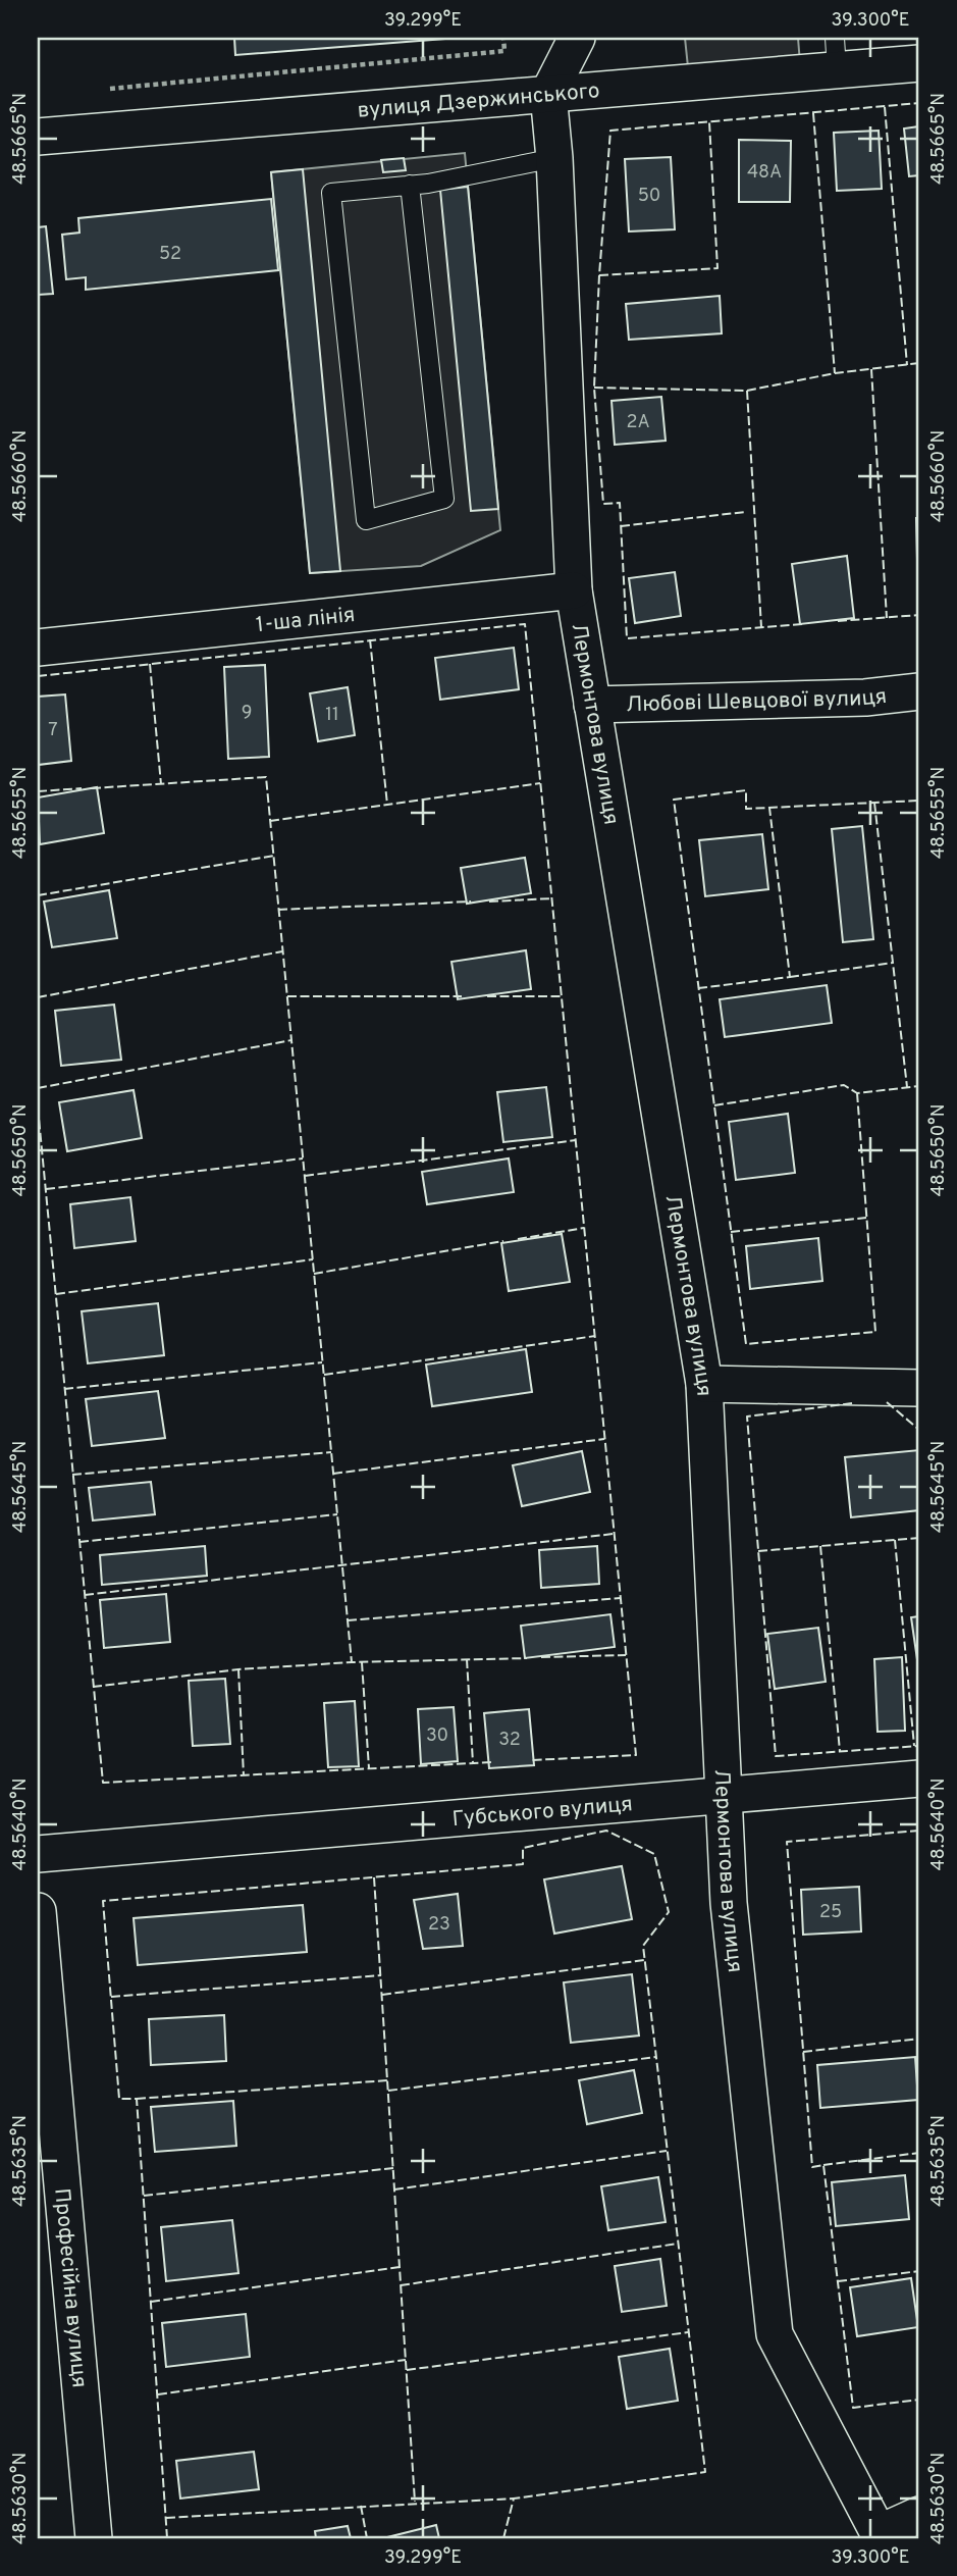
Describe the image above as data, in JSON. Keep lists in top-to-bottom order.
{
  "streets": {
    "street": [
      "вулиця Дзержинського",
      "1-ша лінія",
      "Любові Шевцової вулиця",
      "Лермонтова вулиця",
      "Губського вулиця",
      "Професійна вулиця"
    ]
  },
  "crossings": [
    ["вулиця Дзержинського", "Лермонтова вулиця"],
    ["1-ша лінія", "Лермонтова вулиця"],
    ["Любові Шевцової вулиця", "Лермонтова вулиця"],
    ["Лермонтова вулиця", "Губського вулиця"]
  ],
  "house_numbers": [
    "48А",
    "50",
    "52",
    "2А",
    "9",
    "11",
    "7",
    "30",
    "32",
    "25",
    "23"
  ],
  "coordinates": [
    "39.299°E",
    "39.300°E",
    "48.5665°N",
    "48.5660°N",
    "48.5655°N",
    "48.5650°N",
    "48.5645°N",
    "48.5640°N",
    "48.5635°N",
    "48.5630°N"
  ]
}
